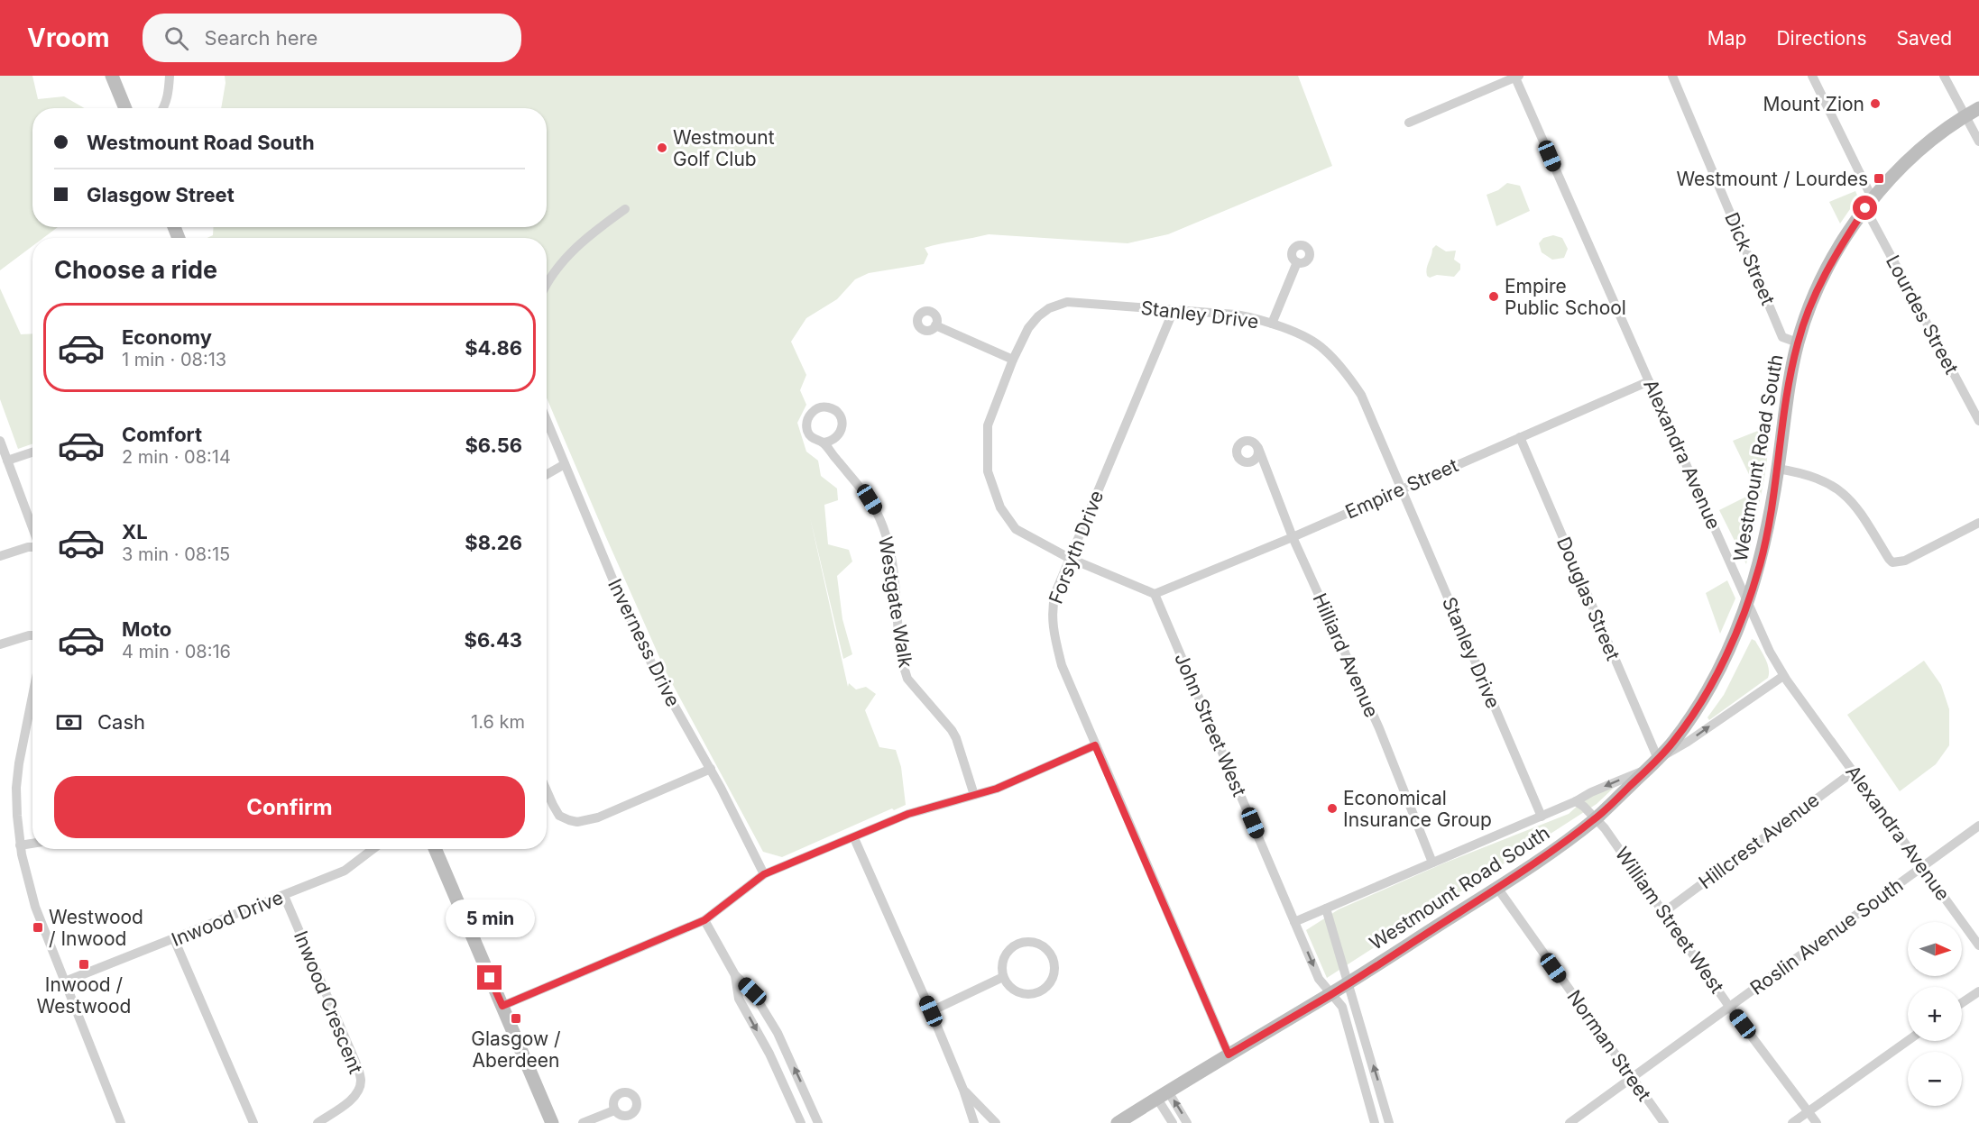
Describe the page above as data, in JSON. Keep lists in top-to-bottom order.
{
  "streets": {
    "main road": ["Westmount Road South"],
    "street": [
      "Dick Street",
      "Stanley Drive",
      "Lourdes Street",
      "Alexandra Avenue",
      "Empire Street",
      "Forsyth Drive",
      "Douglas Street",
      "Westgate Walk",
      "Inverness Drive",
      "Hilliard Avenue",
      "John Street West",
      "Hillcrest Avenue",
      "Inwood Drive",
      "William Street West",
      "Roslin Avenue South",
      "Inwood Crescent",
      "Norman Street"
    ]
  },
  "crossings": [
    ["Dick Street", "Westmount Road South"],
    ["Stanley Drive", "Westmount Road South"],
    ["Stanley Drive", "Empire Street"],
    ["Stanley Drive", "Forsyth Drive"],
    ["Stanley Drive", "John Street West"],
    ["Lourdes Street", "Westmount Road South"],
    ["Alexandra Avenue", "Westmount Road South"],
    ["Alexandra Avenue", "Empire Street"],
    ["Alexandra Avenue", "Hillcrest Avenue"],
    ["Alexandra Avenue", "Roslin Avenue South"],
    ["Westmount Road South", "Forsyth Drive"],
    ["Westmount Road South", "Douglas Street"],
    ["Westmount Road South", "Hilliard Avenue"],
    ["Westmount Road South", "John Street West"],
    ["Westmount Road South", "William Street West"],
    ["Westmount Road South", "Norman Street"],
    ["Empire Street", "Douglas Street"],
    ["Empire Street", "Hilliard Avenue"],
    ["Empire Street", "John Street West"],
    ["Hillcrest Avenue", "William Street West"],
    ["Inwood Drive", "Inwood Crescent"],
    ["William Street West", "Roslin Avenue South"],
    ["Roslin Avenue South", "Norman Street"]
  ],
  "places": {
    "other": [
      "Mount Zion",
      "Westmount Golf Club",
      "Empire Public School",
      "Economical Insurance Group"
    ],
    "transit": [
      "Westmount / Lourdes",
      "Westwood / Inwood",
      "Inwood / Westwood",
      "Glasgow / Aberdeen"
    ]
  },
  "north": "right",
  "page": {
    "header": "Vroom",
    "search": "Search here",
    "nav": ["Map", "Directions", "Saved"],
    "banner": ["Westmount Road South", "Glasgow Street"],
    "heading": "Choose a ride",
    "list": [
      {
        "name": "Economy",
        "note": "1 min · 08:13",
        "value": "$4.86"
      },
      {
        "name": "Comfort",
        "note": "2 min · 08:14",
        "value": "$6.56"
      },
      {
        "name": "XL",
        "note": "3 min · 08:15",
        "value": "$8.26"
      },
      {
        "name": "Moto",
        "note": "4 min · 08:16",
        "value": "$6.43"
      }
    ],
    "pay": ["Cash", "1.6 km"],
    "buttons": "Confirm",
    "bubble": "5 min",
    "map_buttons": ["+", "−"]
  }
}
